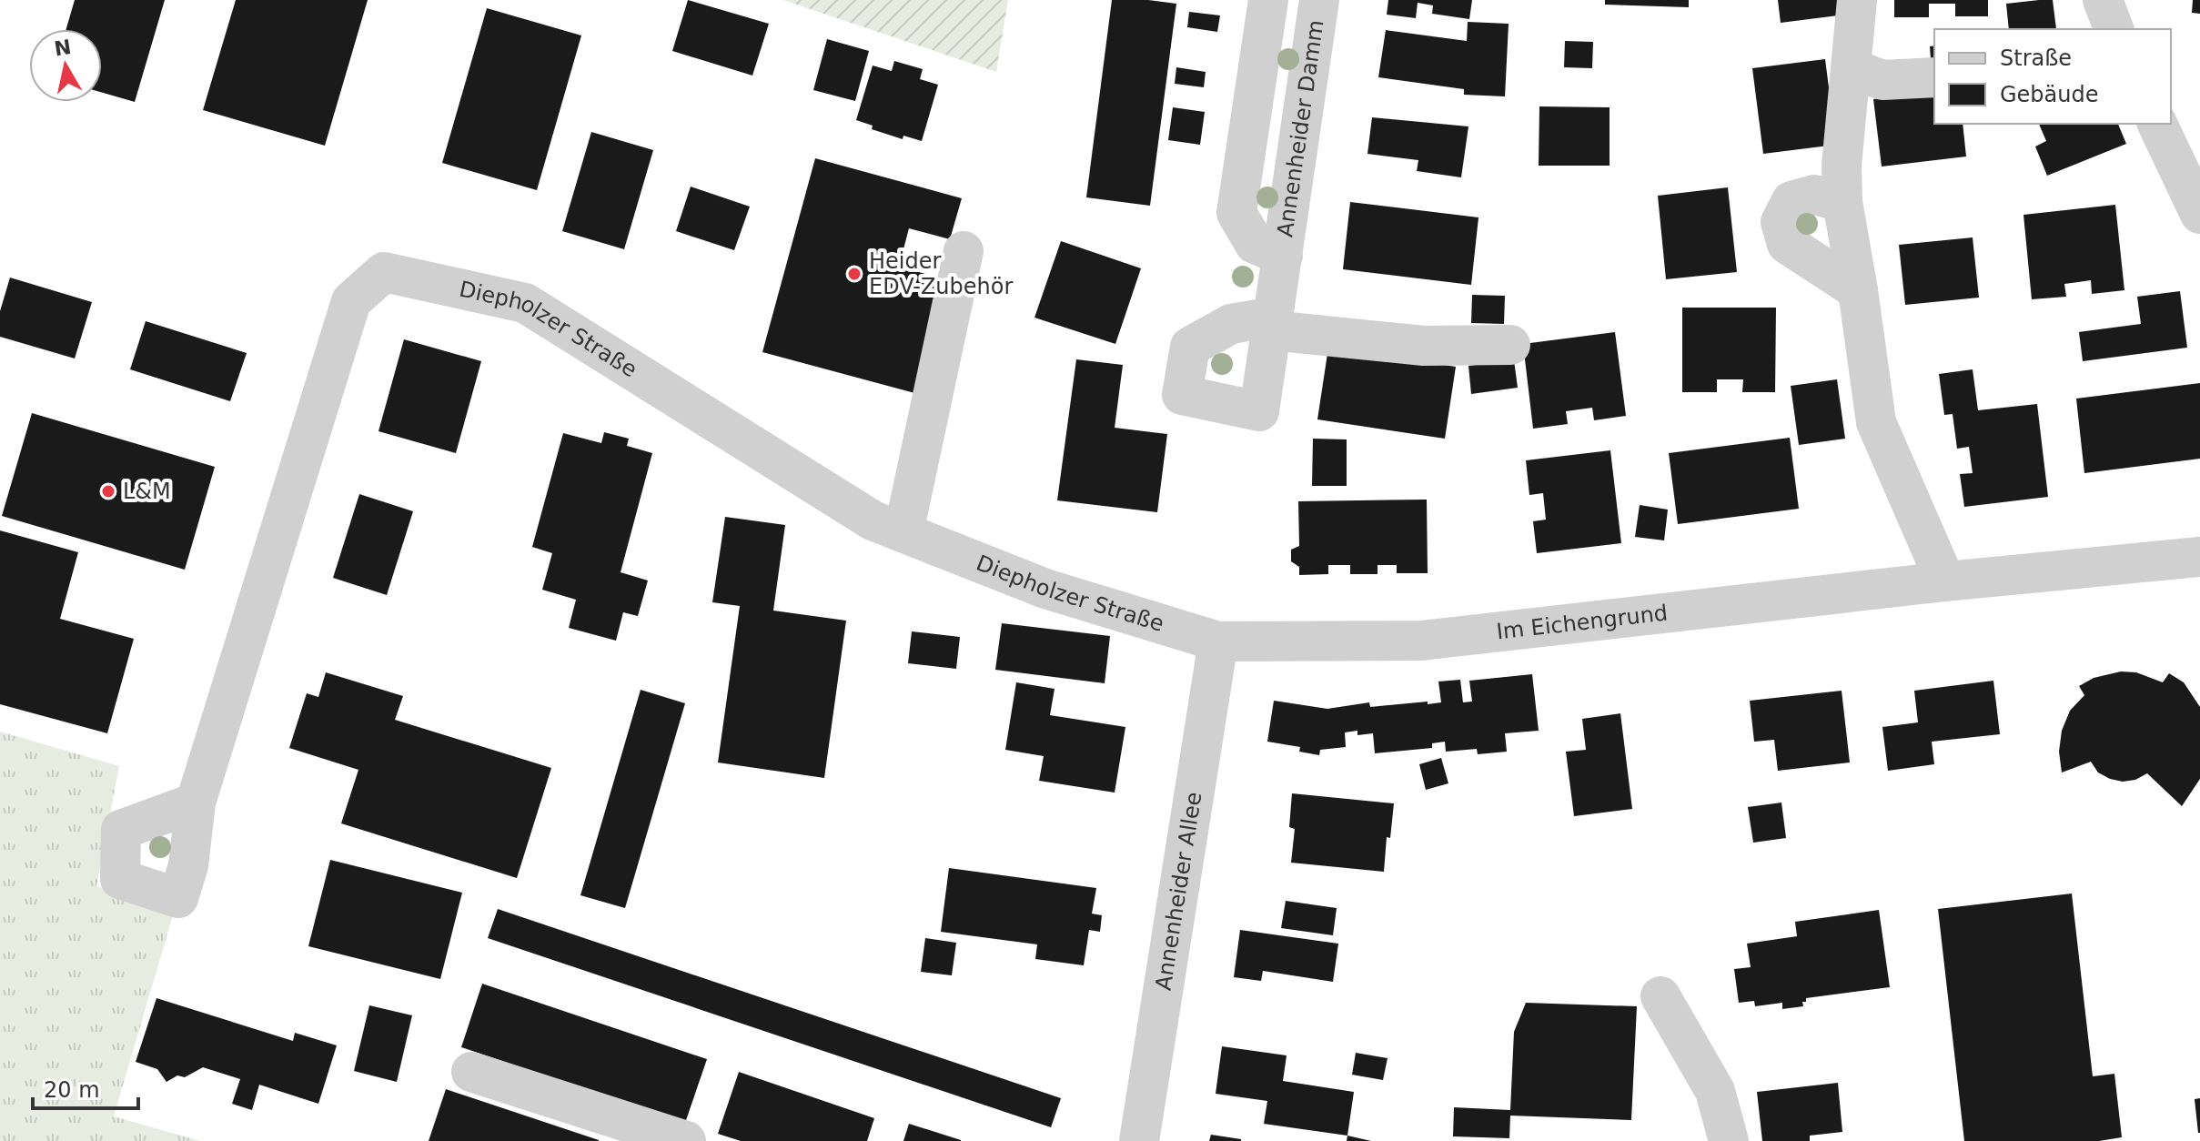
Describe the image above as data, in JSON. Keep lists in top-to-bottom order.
{
  "streets": {
    "street": [
      "Annenheider Damm",
      "Diepholzer Straße",
      "Im Eichengrund",
      "Annenheider Allee"
    ]
  },
  "crossings": [
    ["Diepholzer Straße", "Im Eichengrund"],
    ["Diepholzer Straße", "Annenheider Allee"],
    ["Im Eichengrund", "Annenheider Allee"]
  ],
  "places": ["Heider EDV-Zubehör", "L&M"],
  "legend": ["Straße", "Gebäude"],
  "scale_bar": "20 m",
  "north": "top"
}
